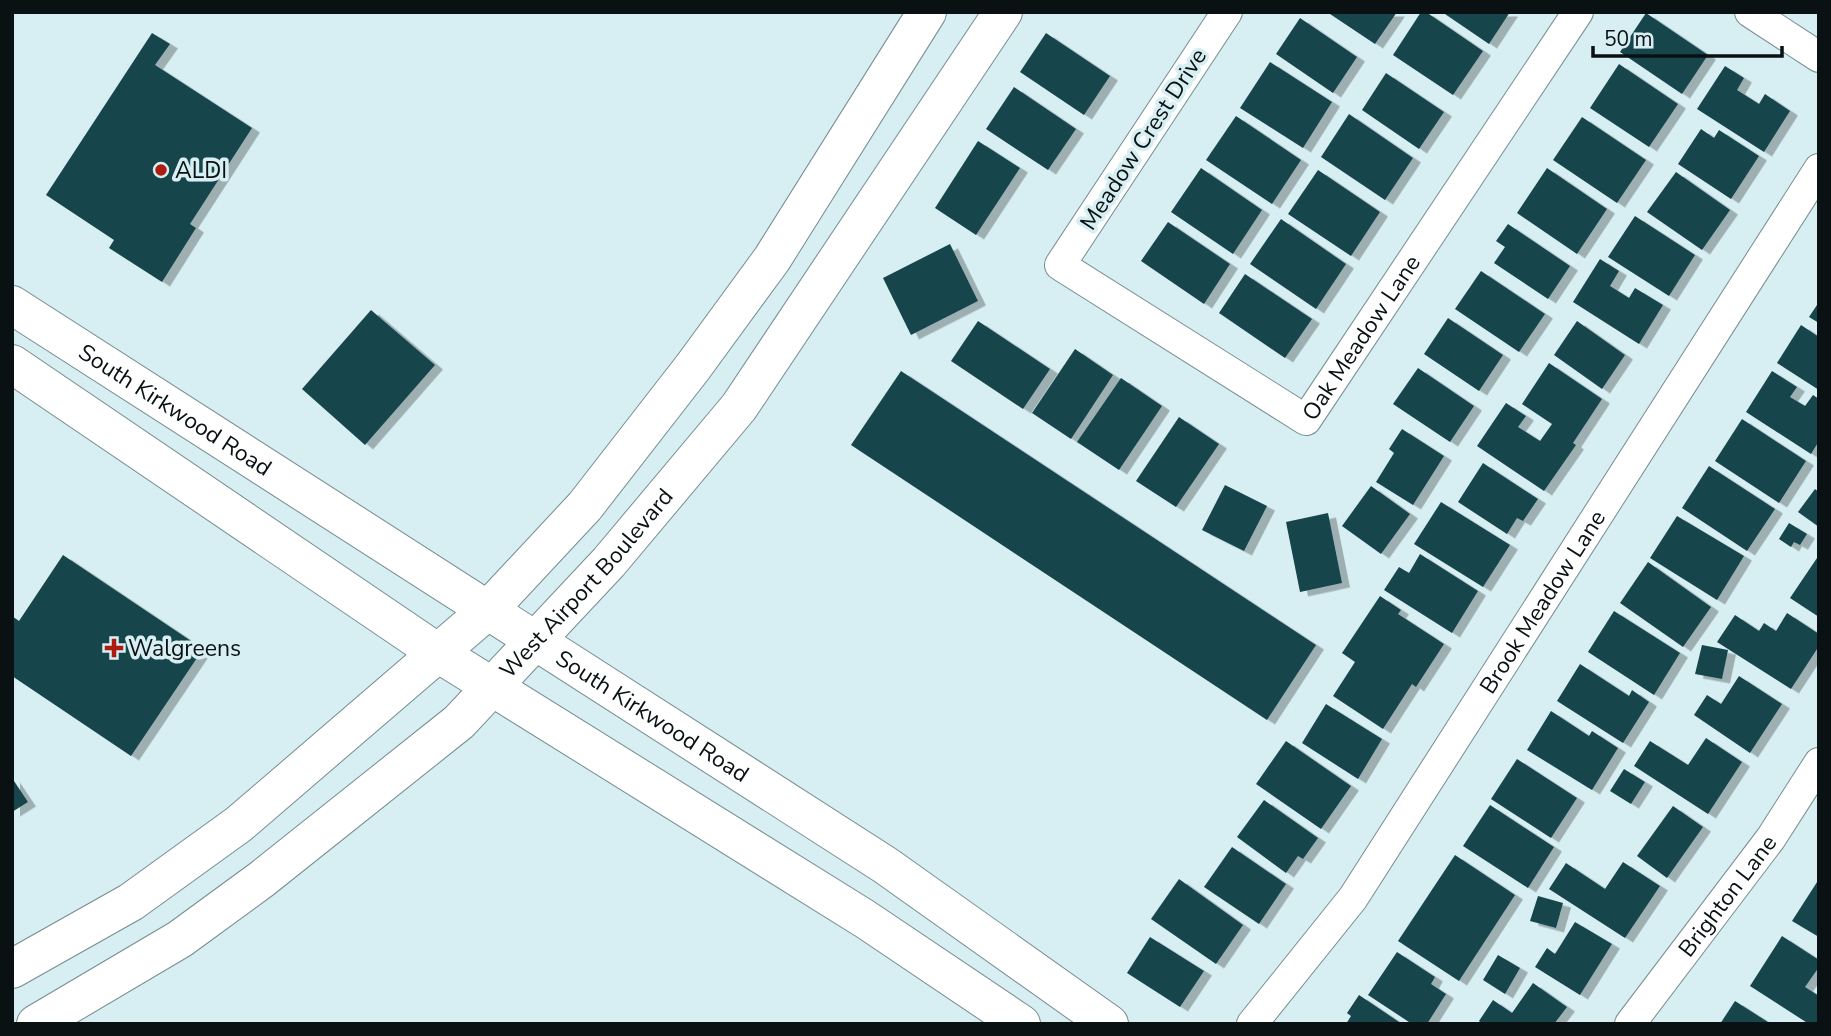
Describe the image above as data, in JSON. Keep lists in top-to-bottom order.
{
  "streets": {
    "main road": ["South Kirkwood Road", "West Airport Boulevard"],
    "street": [
      "Meadow Crest Drive",
      "Oak Meadow Lane",
      "Brook Meadow Lane",
      "Brighton Lane"
    ]
  },
  "crossings": [
    ["Meadow Crest Drive", "Oak Meadow Lane"],
    ["South Kirkwood Road", "West Airport Boulevard"]
  ],
  "places": {
    "other": ["ALDI"],
    "health": ["Walgreens"]
  },
  "scale_bar": "50 m"
}
